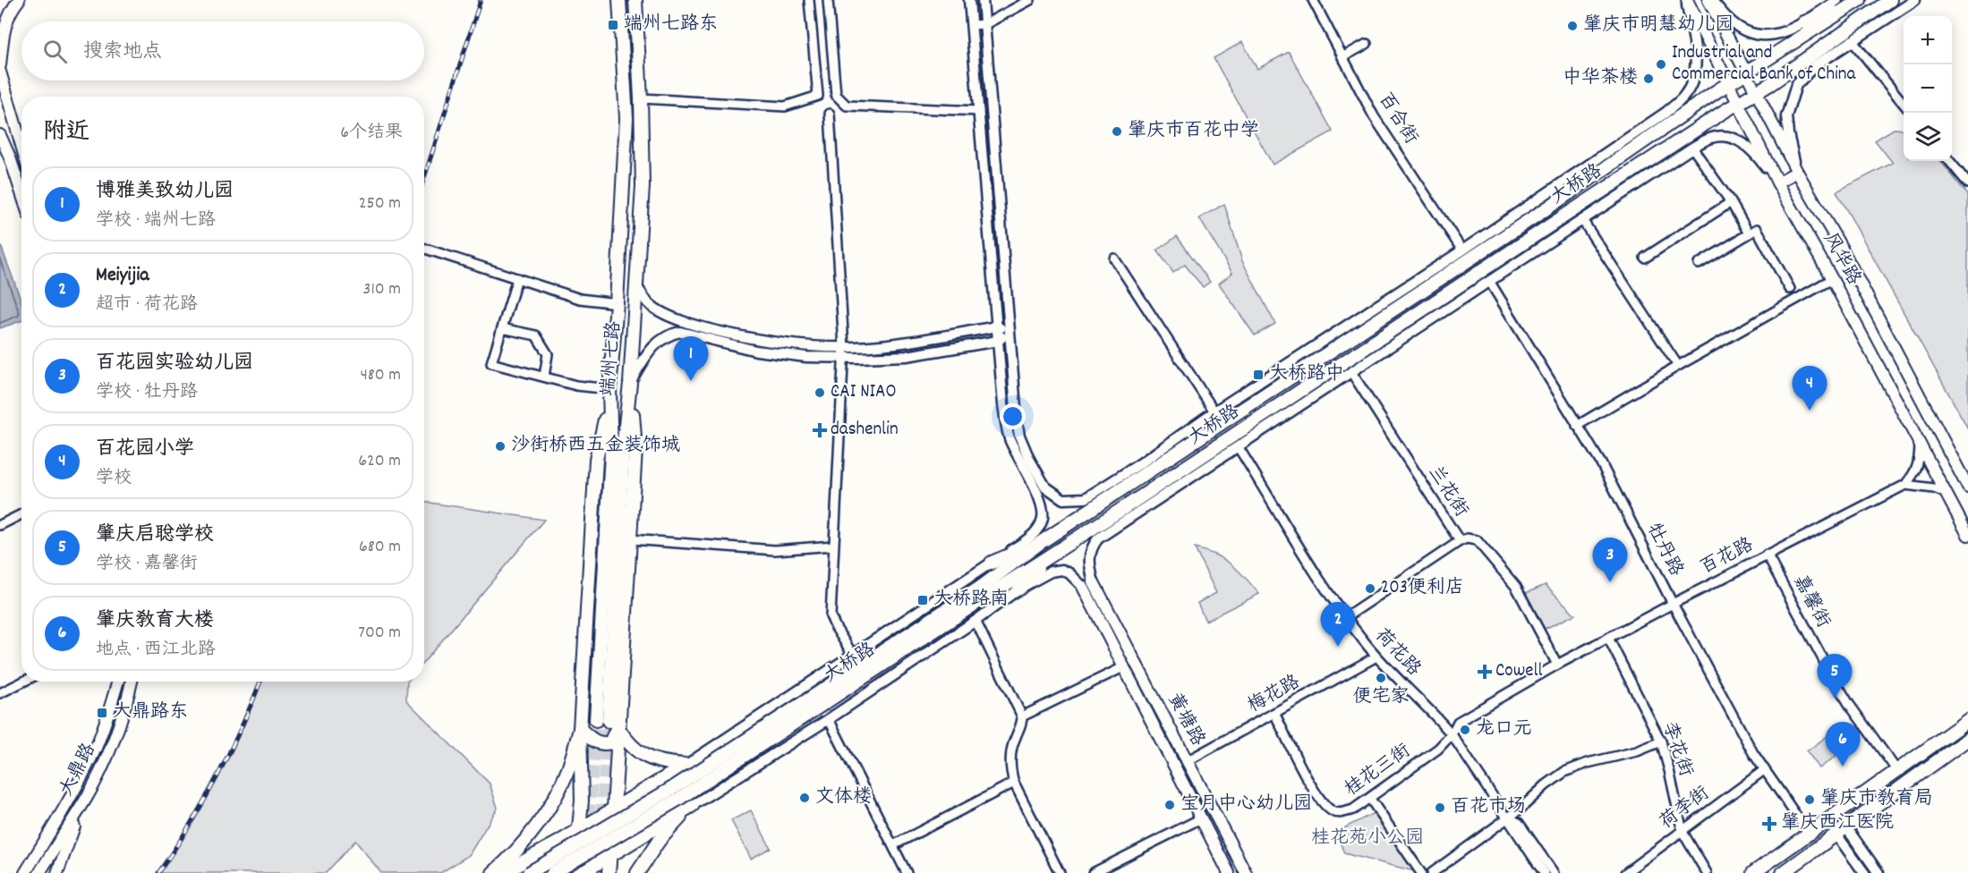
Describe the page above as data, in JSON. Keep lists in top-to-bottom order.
{
  "streets": {
    "main road": [
      "大桥路",
      "风华路",
      "端州七路",
      "黄塘路",
      "大鼎路"
    ],
    "street": [
      "百合街",
      "兰花街",
      "牡丹路",
      "百花路",
      "嘉馨街",
      "荷花路",
      "梅花路",
      "李花街",
      "桂花三街",
      "荷李街"
    ]
  },
  "crossings": [
    ["大桥路", "风华路"],
    ["兰花街", "荷花路"],
    ["牡丹路", "百花路"],
    ["牡丹路", "荷李街"],
    ["百花路", "嘉馨街"],
    ["百花路", "荷花路"],
    ["百花路", "李花街"],
    ["百花路", "桂花三街"],
    ["荷花路", "梅花路"],
    ["荷花路", "桂花三街"],
    ["梅花路", "黄塘路"],
    ["梅花路", "桂花三街"],
    ["李花街", "荷李街"]
  ],
  "parks": ["桂花苑小公园"],
  "places": {
    "transit": [
      "端州七路东",
      "大桥路中",
      "大桥路南",
      "大鼎路东"
    ],
    "other": [
      "肇庆市明慧幼儿园",
      "Industrial and Commercial Bank of China",
      "中华茶楼",
      "肇庆市百花中学",
      "CAI NIAO",
      "沙街桥西五金装饰城",
      "203便利店",
      "便宅家",
      "龙口元",
      "文体楼",
      "肇庆市教育局",
      "宝月中心幼儿园",
      "百花市场"
    ],
    "health": ["dashenlin", "Cowell", "肇庆西江医院"]
  },
  "page": {
    "map_buttons": ["+", "−"],
    "search": "搜索地点",
    "heading": ["附近", "6个结果"],
    "list": [
      {
        "mark": "1",
        "name": "博雅美致幼儿园",
        "note": "学校 · 端州七路",
        "value": "250 m"
      },
      {
        "mark": "2",
        "name": "Meiyijia",
        "note": "超市 · 荷花路",
        "value": "310 m"
      },
      {
        "mark": "3",
        "name": "百花园实验幼儿园",
        "note": "学校 · 牡丹路",
        "value": "480 m"
      },
      {
        "mark": "4",
        "name": "百花园小学",
        "note": "学校",
        "value": "620 m"
      },
      {
        "mark": "5",
        "name": "肇庆启聪学校",
        "note": "学校 · 嘉馨街",
        "value": "680 m"
      },
      {
        "mark": "6",
        "name": "肇庆教育大楼",
        "note": "地点 · 西江北路",
        "value": "700 m"
      }
    ],
    "pins": [
      "1",
      "4",
      "3",
      "2",
      "5",
      "6"
    ]
  }
}
